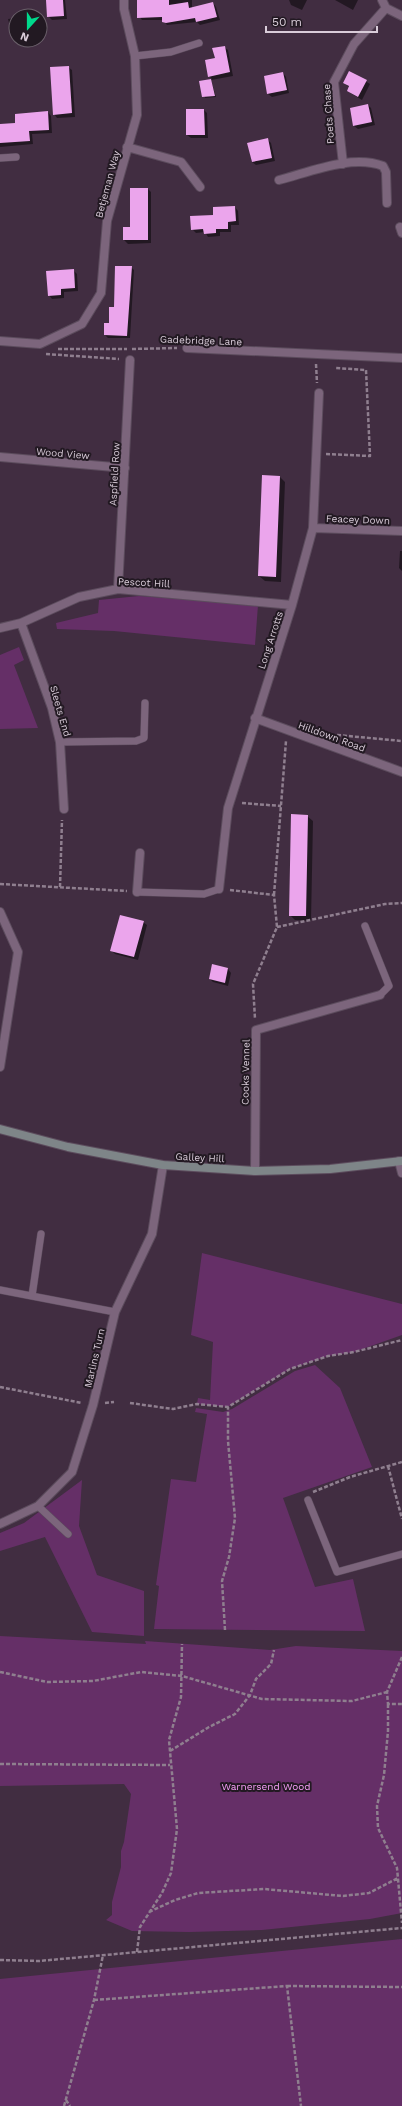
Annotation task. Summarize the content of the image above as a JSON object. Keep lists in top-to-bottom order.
{
  "streets": {
    "street": [
      "Poets Chase",
      "Betjeman Way",
      "Gadebridge Lane",
      "Wood View",
      "Aspfield Row",
      "Feacey Down",
      "Pescot Hill",
      "Long Arrotts",
      "Sleets End",
      "Hilldown Road",
      "Cooks Vennel",
      "Galley Hill",
      "Marlins Turn"
    ]
  },
  "crossings": [
    ["Betjeman Way", "Gadebridge Lane"],
    ["Wood View", "Aspfield Row"],
    ["Aspfield Row", "Pescot Hill"],
    ["Feacey Down", "Long Arrotts"],
    ["Pescot Hill", "Long Arrotts"],
    ["Pescot Hill", "Sleets End"],
    ["Long Arrotts", "Hilldown Road"],
    ["Cooks Vennel", "Galley Hill"],
    ["Galley Hill", "Marlins Turn"]
  ],
  "parks": ["Warnersend Wood"],
  "scale_bar": "50 m",
  "north": "bottom"
}
